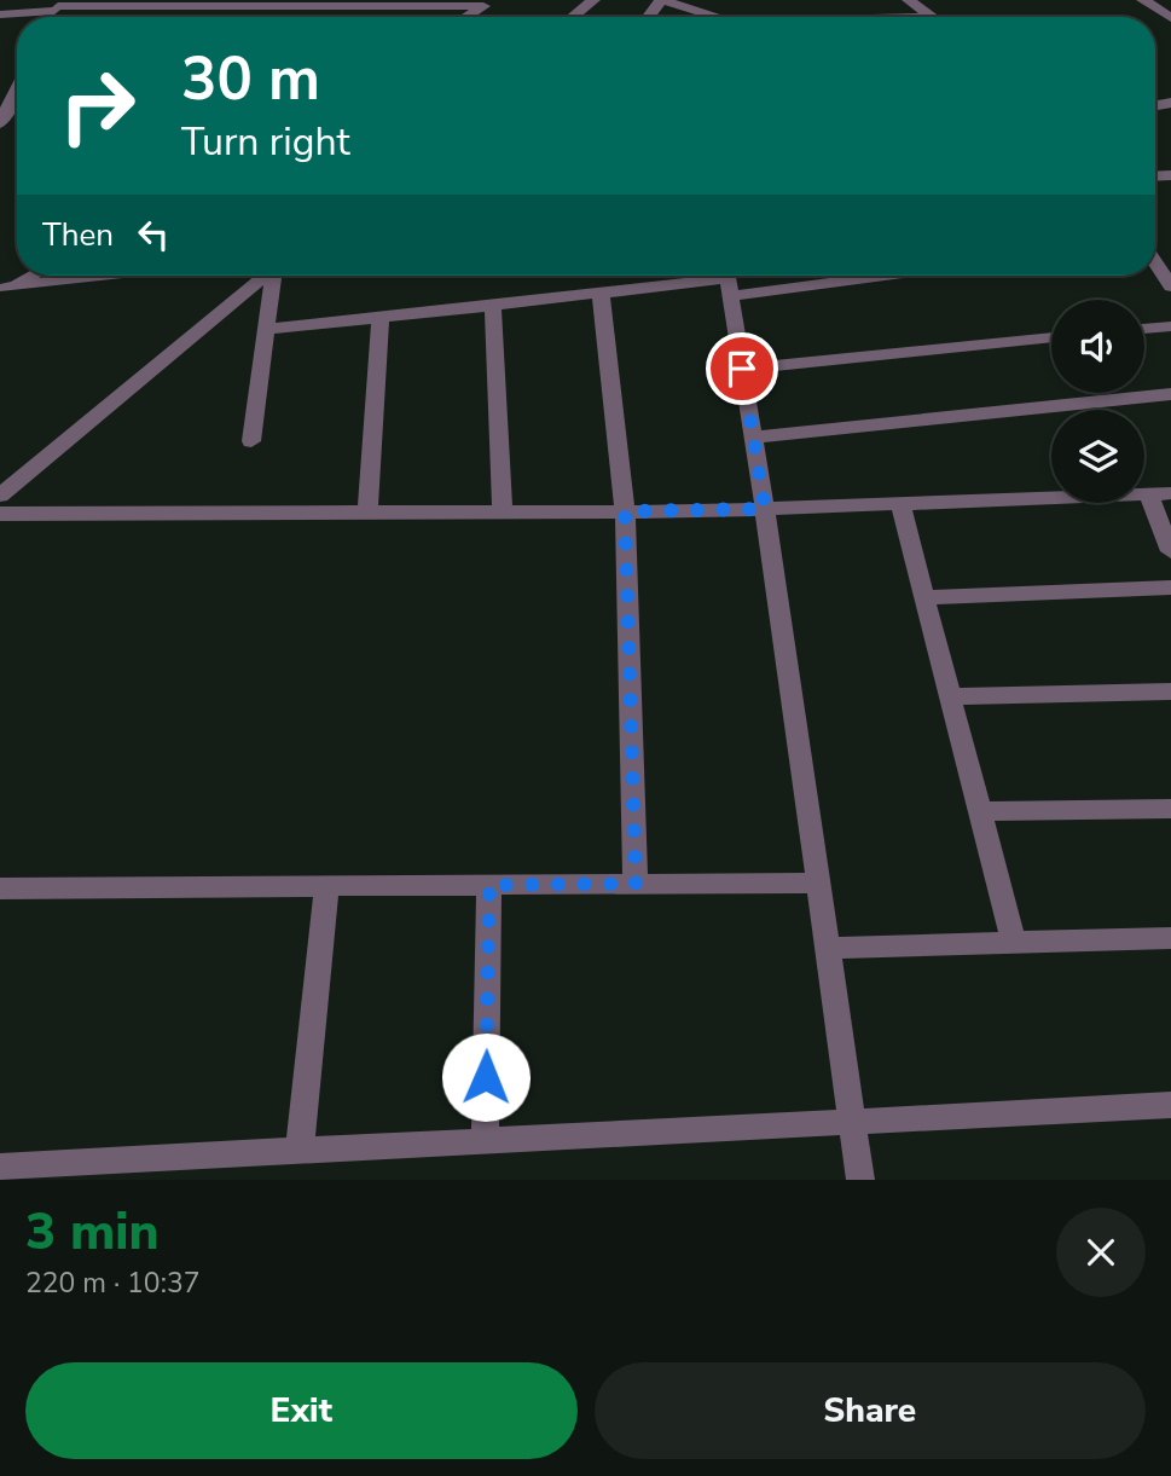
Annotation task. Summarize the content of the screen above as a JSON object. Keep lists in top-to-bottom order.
{
  "page": {
    "turn": ["30 m", "Turn right"],
    "then": "Then",
    "heading": ["3 min", "220 m · 10:37"],
    "buttons": ["Exit", "Share"]
  }
}
